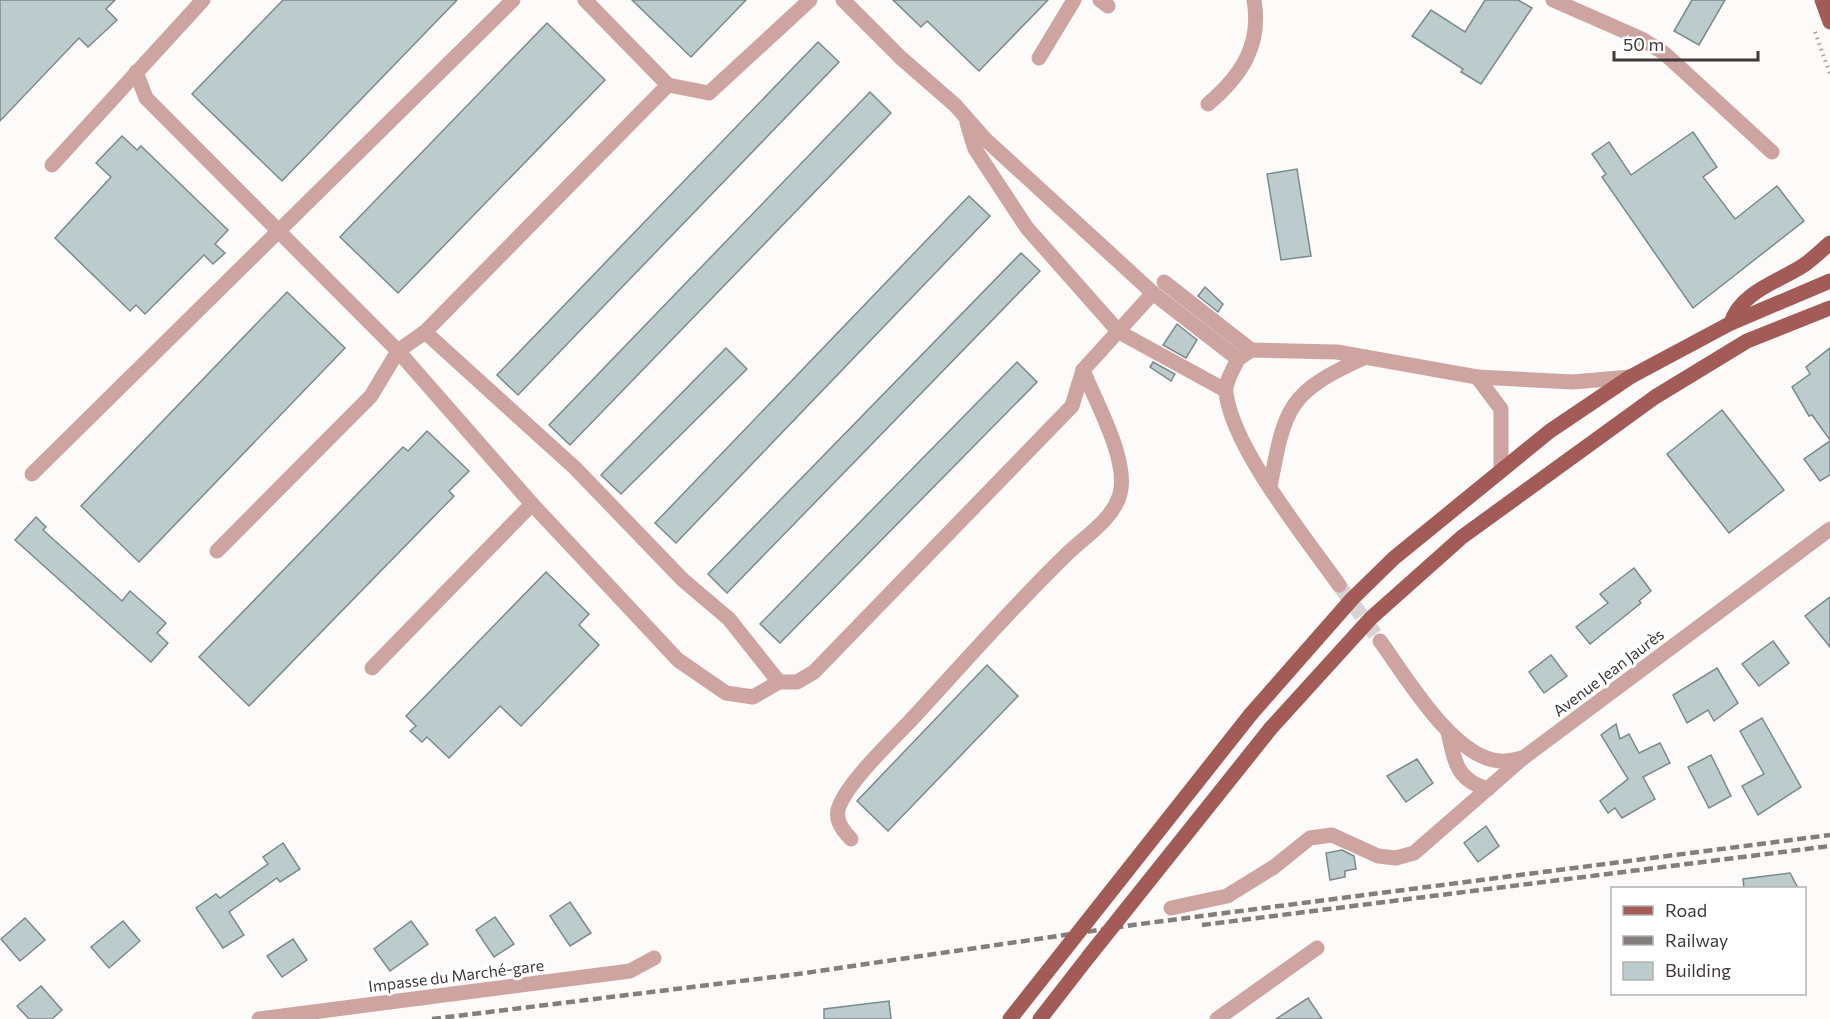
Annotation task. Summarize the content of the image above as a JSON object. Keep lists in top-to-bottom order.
{
  "streets": {
    "street": ["Avenue Jean Jaurès", "Impasse du Marché-gare"]
  },
  "legend": ["Road", "Railway", "Building"],
  "scale_bar": "50 m"
}
